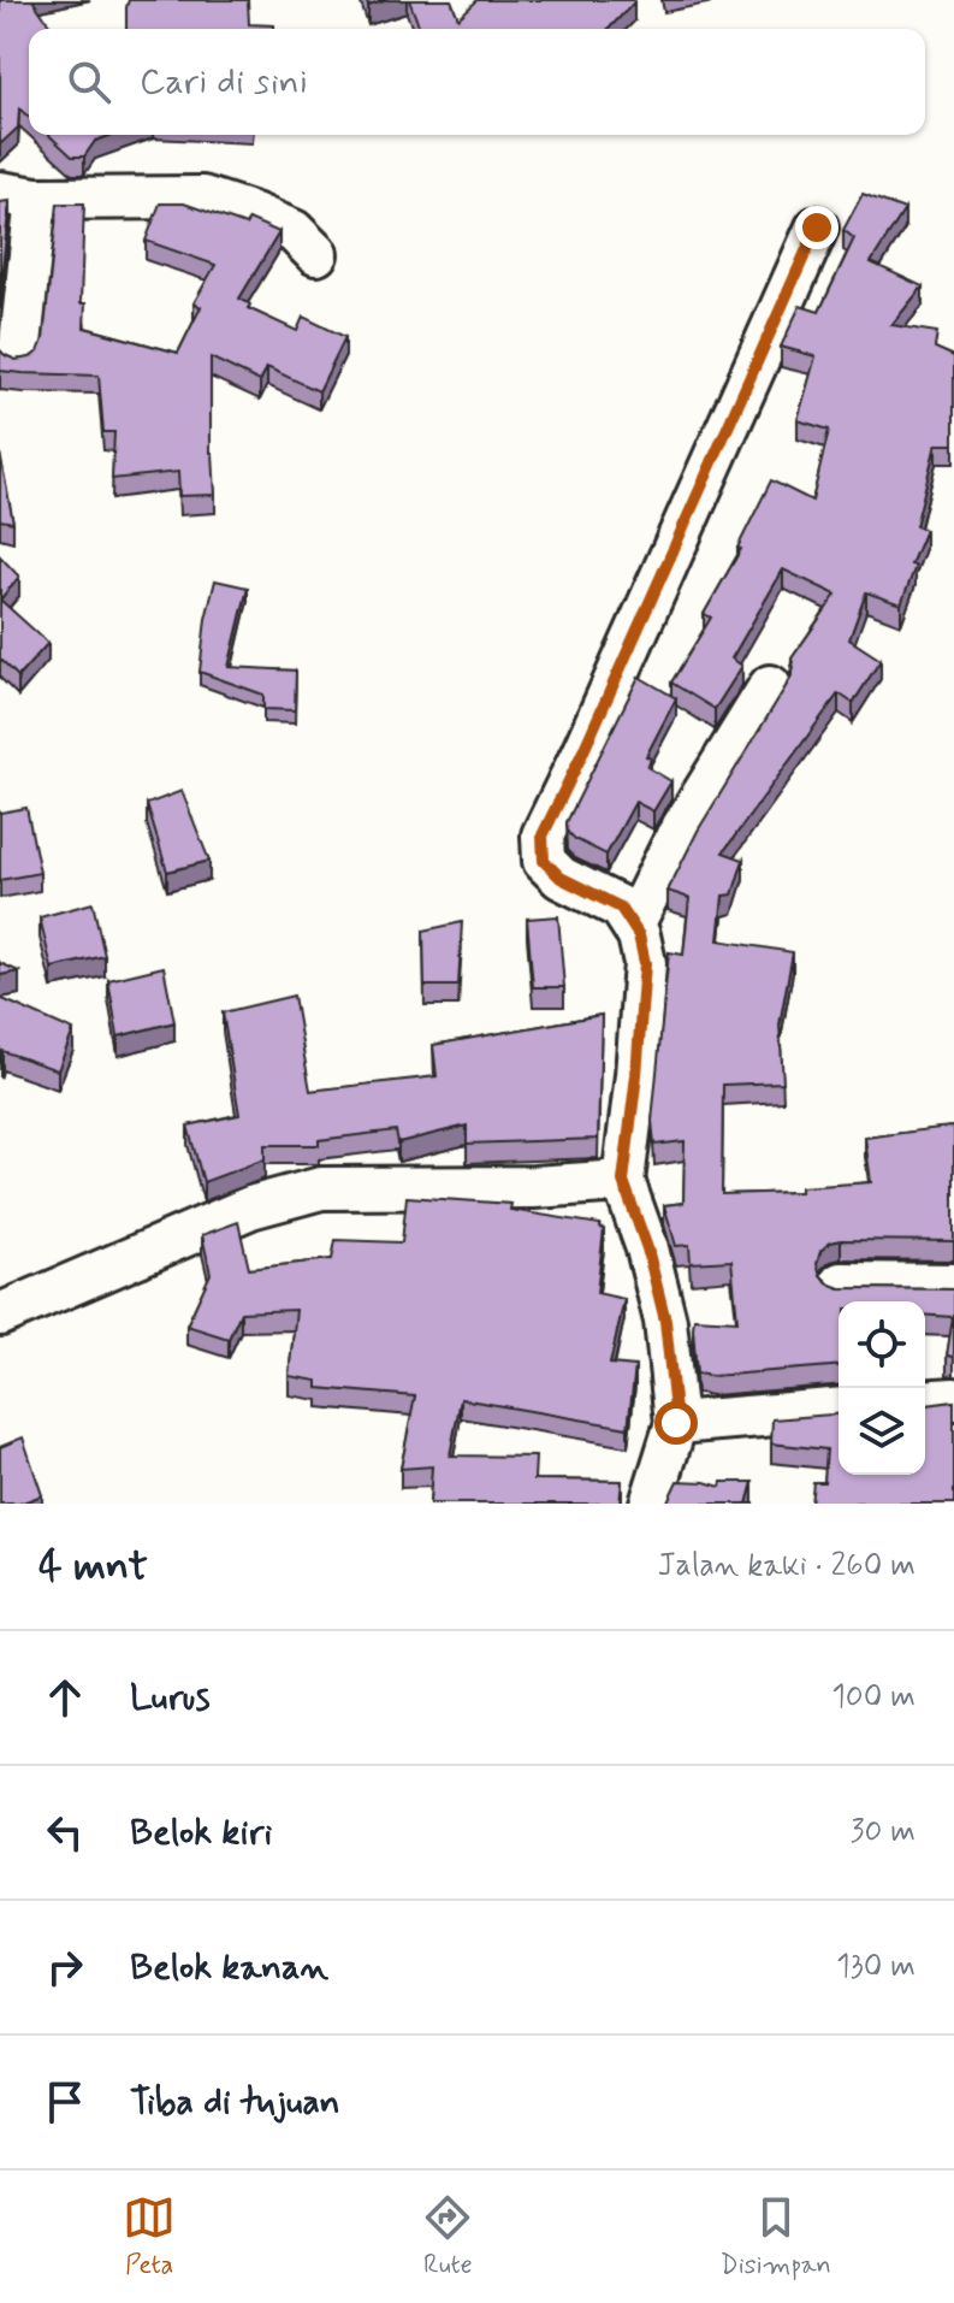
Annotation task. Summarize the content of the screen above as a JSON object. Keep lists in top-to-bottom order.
{
  "page": {
    "search": "Cari di sini",
    "heading": ["4 mnt", "Jalan kaki · 260 m"],
    "list": [
      ["Lurus", "100 m"],
      ["Belok kiri", "30 m"],
      ["Belok kanan", "130 m"],
      "Tiba di tujuan"
    ],
    "nav": ["Peta", "Rute", "Disimpan"]
  }
}
